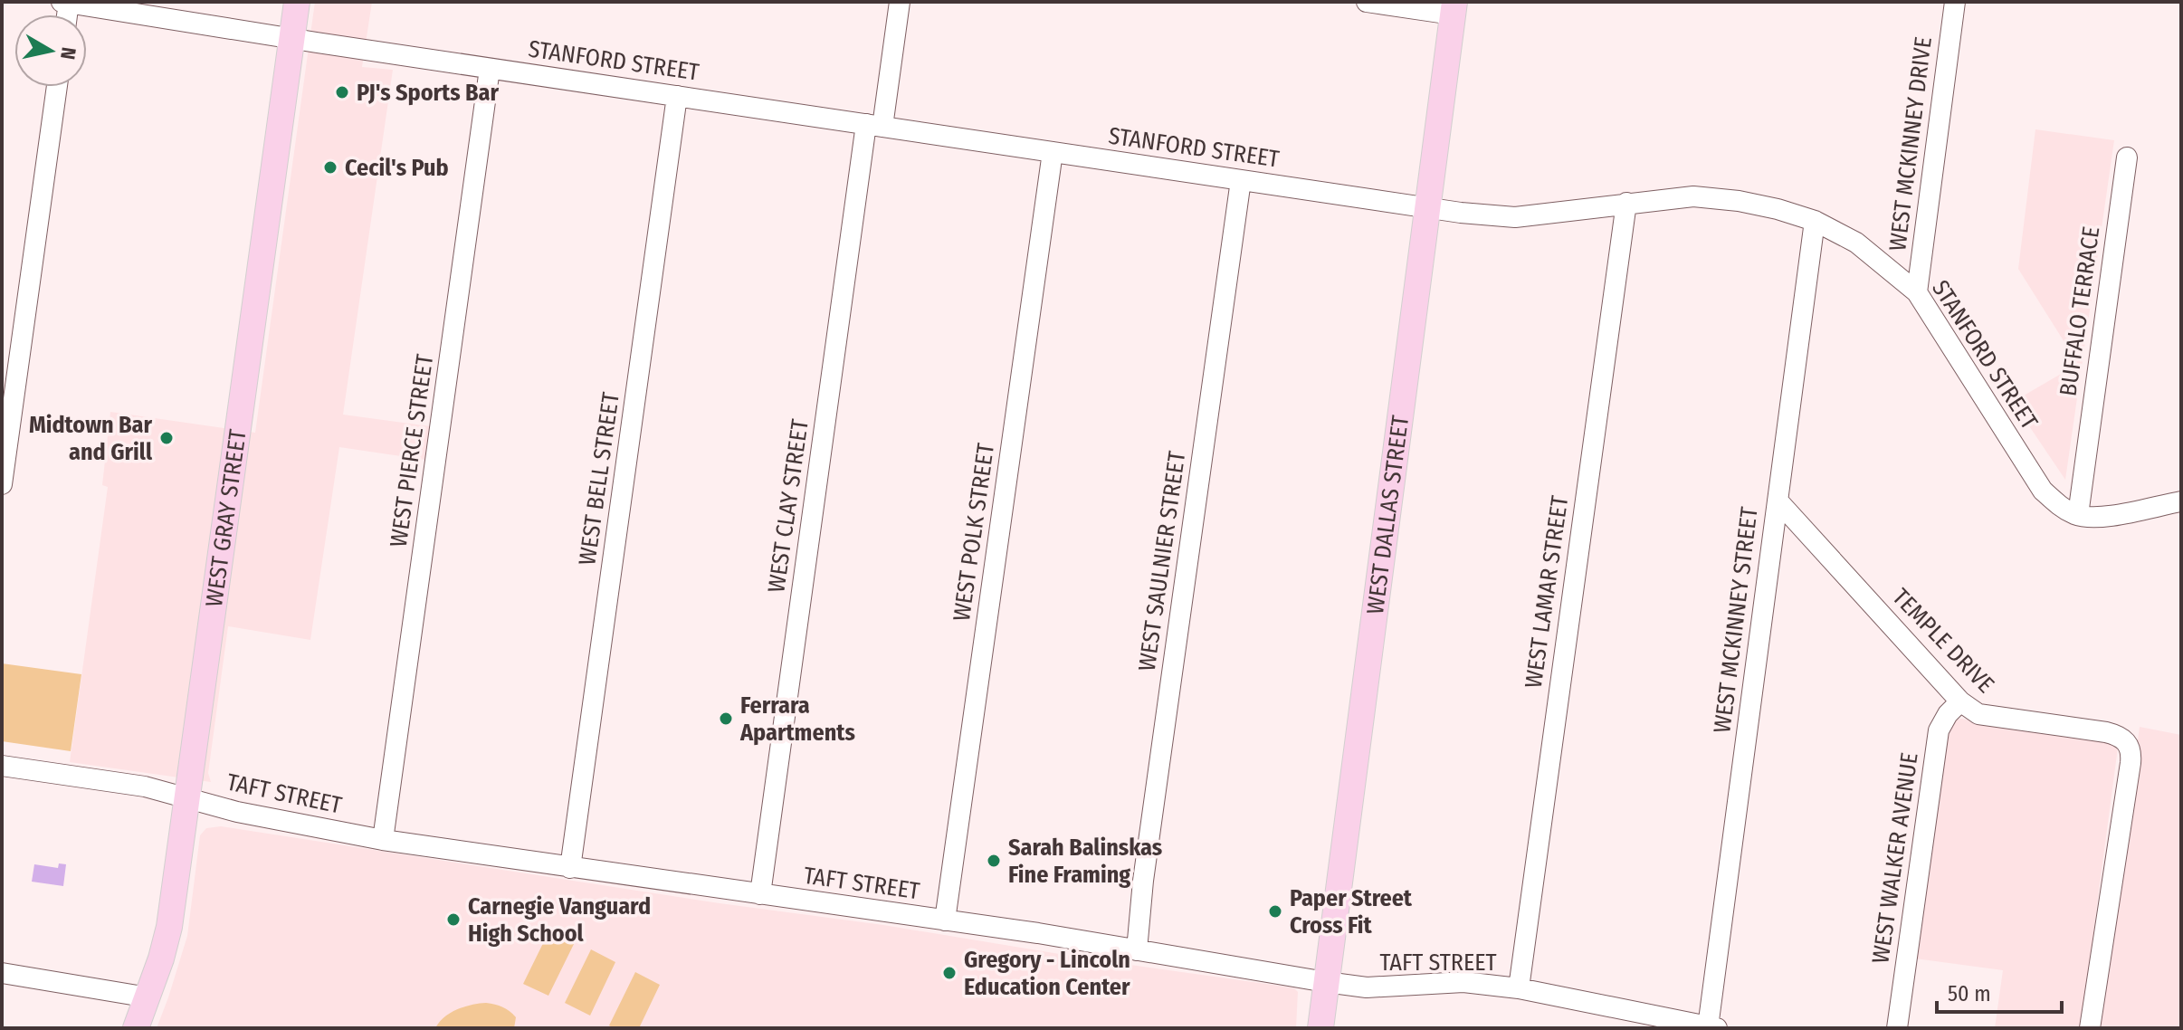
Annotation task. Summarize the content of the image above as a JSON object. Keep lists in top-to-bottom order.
{
  "streets": {
    "main road": ["WEST DALLAS STREET", "WEST GRAY STREET"],
    "street": [
      "STANFORD STREET",
      "WEST MCKINNEY DRIVE",
      "BUFFALO TERRACE",
      "WEST PIERCE STREET",
      "WEST BELL STREET",
      "WEST CLAY STREET",
      "WEST POLK STREET",
      "WEST SAULNIER STREET",
      "WEST LAMAR STREET",
      "WEST MCKINNEY STREET",
      "TEMPLE DRIVE",
      "TAFT STREET",
      "WEST WALKER AVENUE"
    ]
  },
  "crossings": [
    ["STANFORD STREET", "WEST MCKINNEY DRIVE"],
    ["STANFORD STREET", "BUFFALO TERRACE"],
    ["STANFORD STREET", "WEST PIERCE STREET"],
    ["STANFORD STREET", "WEST BELL STREET"],
    ["STANFORD STREET", "WEST CLAY STREET"],
    ["STANFORD STREET", "WEST DALLAS STREET"],
    ["STANFORD STREET", "WEST GRAY STREET"],
    ["STANFORD STREET", "WEST POLK STREET"],
    ["STANFORD STREET", "WEST SAULNIER STREET"],
    ["STANFORD STREET", "WEST LAMAR STREET"],
    ["STANFORD STREET", "WEST MCKINNEY STREET"],
    ["WEST PIERCE STREET", "TAFT STREET"],
    ["WEST BELL STREET", "TAFT STREET"],
    ["WEST CLAY STREET", "TAFT STREET"],
    ["WEST DALLAS STREET", "TAFT STREET"],
    ["WEST GRAY STREET", "TAFT STREET"],
    ["WEST POLK STREET", "TAFT STREET"],
    ["WEST SAULNIER STREET", "TAFT STREET"],
    ["WEST LAMAR STREET", "TAFT STREET"],
    ["WEST MCKINNEY STREET", "TEMPLE DRIVE"],
    ["WEST MCKINNEY STREET", "TAFT STREET"],
    ["TEMPLE DRIVE", "WEST WALKER AVENUE"]
  ],
  "places": [
    "PJ's Sports Bar",
    "Cecil's Pub",
    "Midtown Bar and Grill",
    "Ferrara Apartments",
    "Sarah Balinskas Fine Framing",
    "Paper Street Cross Fit",
    "Carnegie Vanguard High School",
    "Gregory - Lincoln Education Center"
  ],
  "scale_bar": "50 m",
  "north": "right"
}
